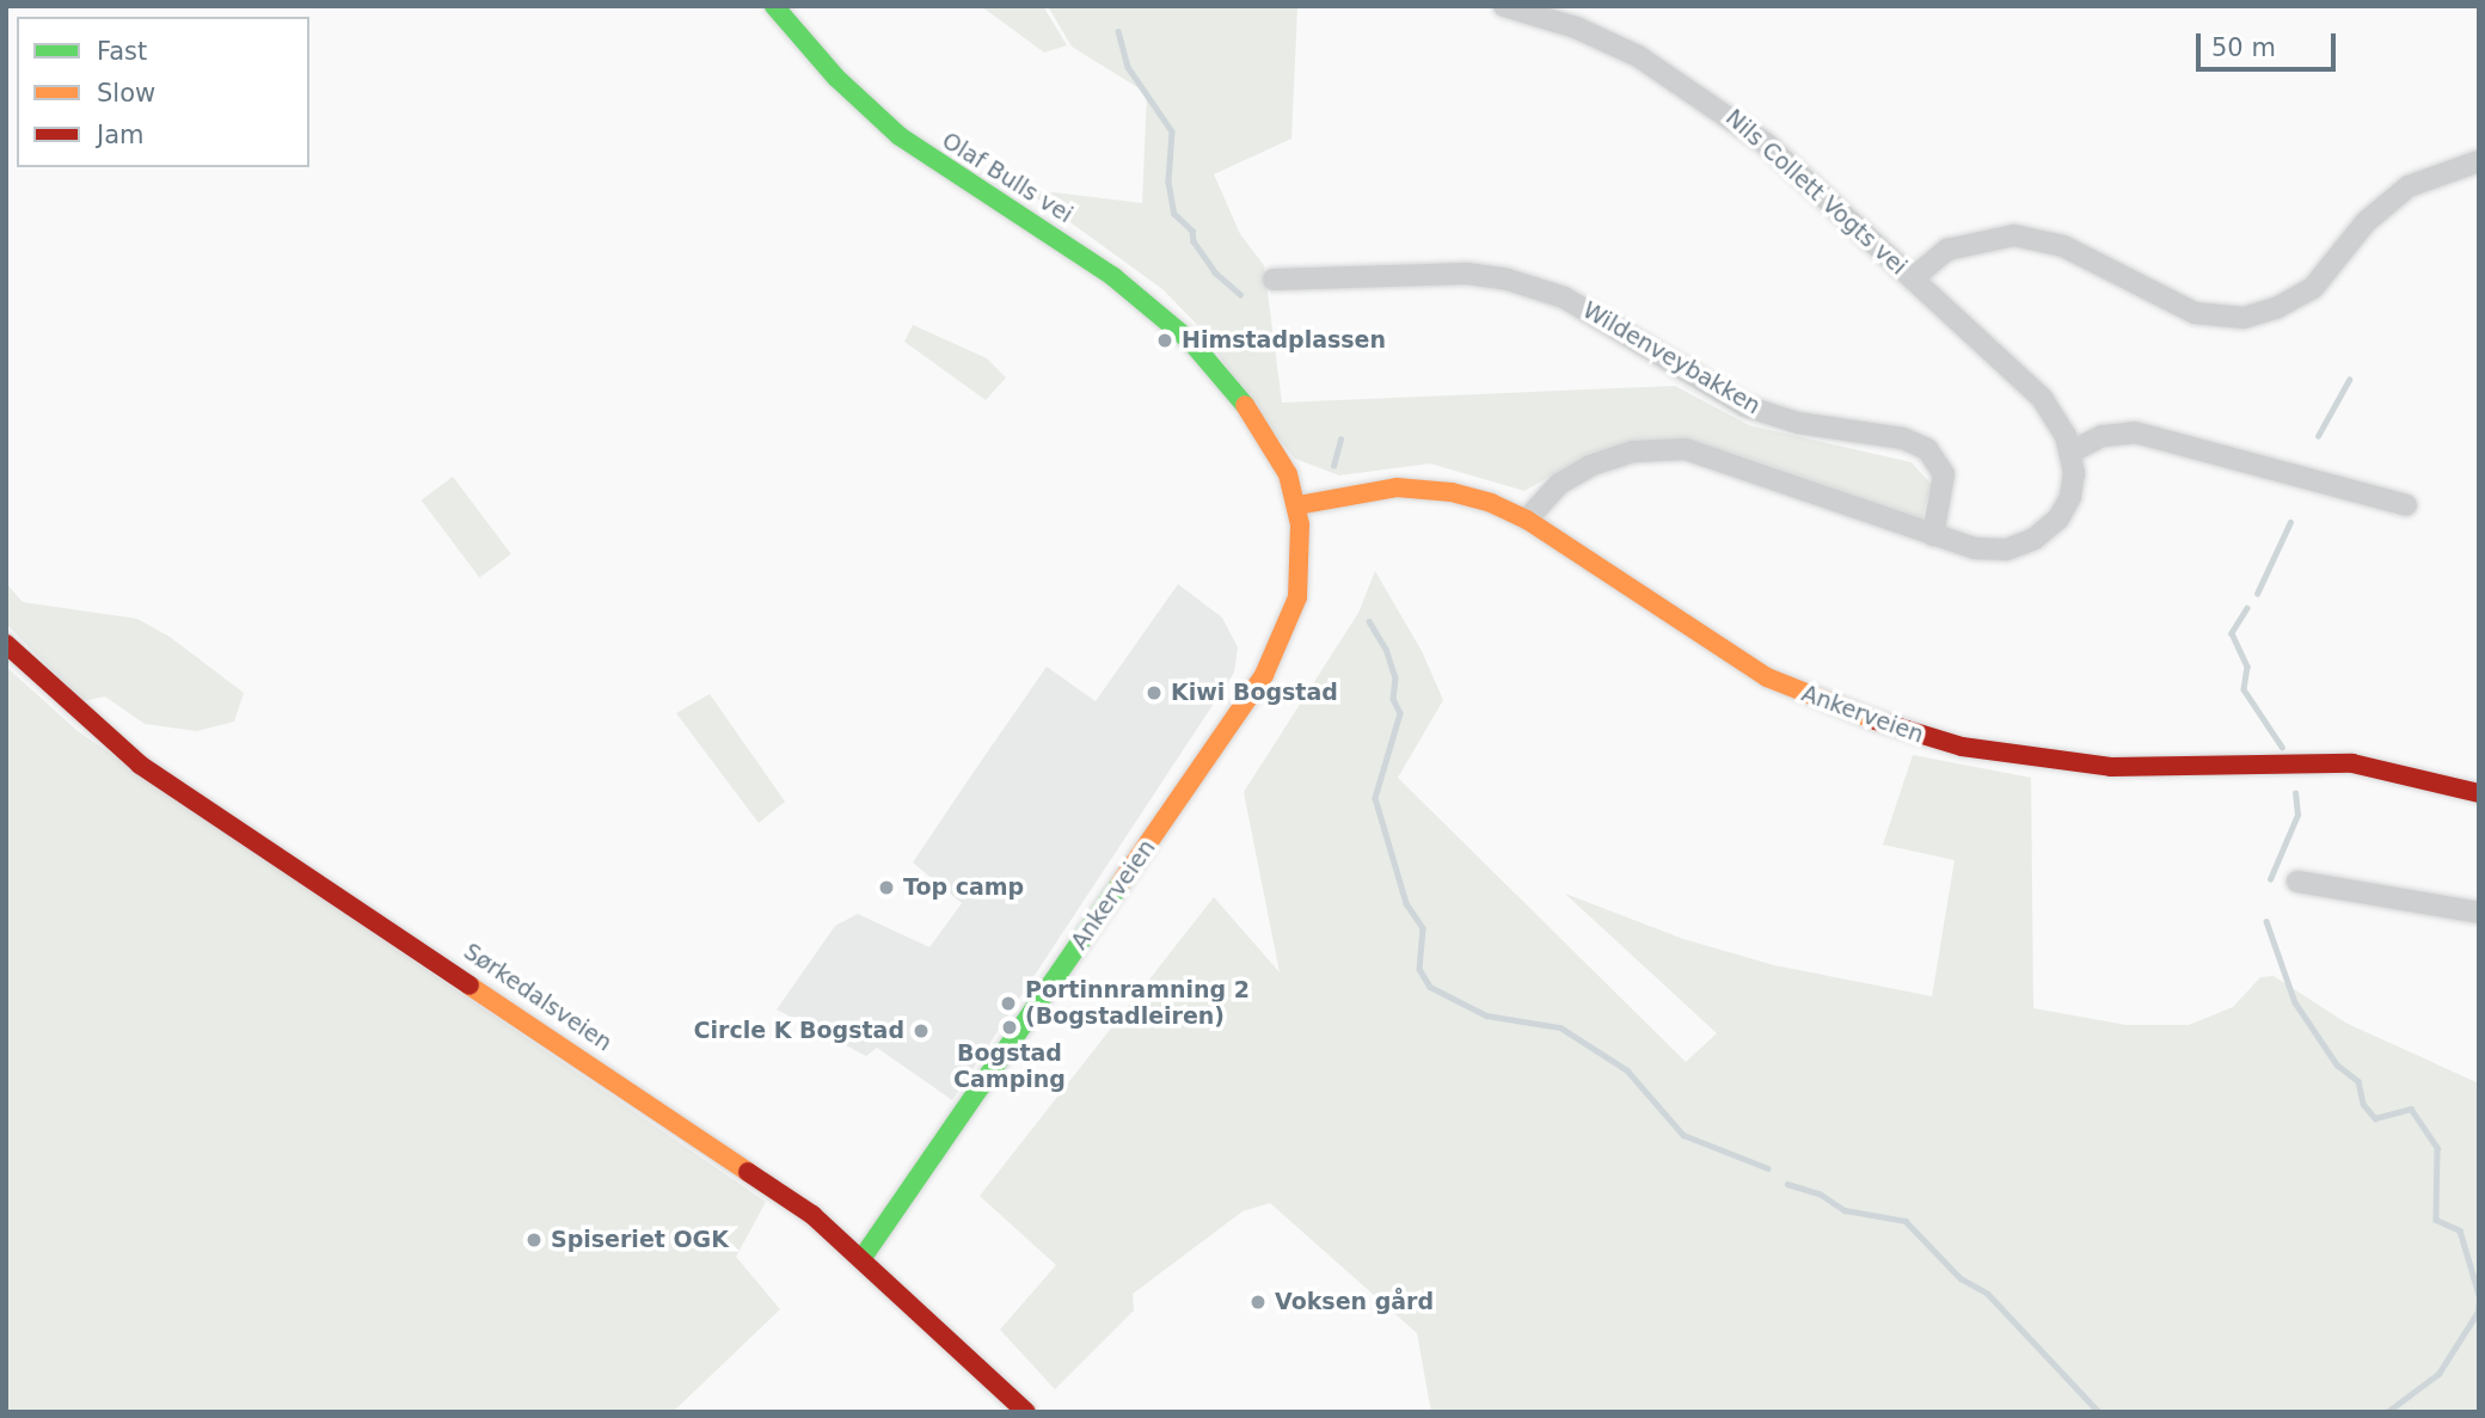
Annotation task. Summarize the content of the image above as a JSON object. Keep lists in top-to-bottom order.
{
  "streets": {
    "main road": ["Olaf Bulls vei", "Ankerveien", "Sørkedalsveien"],
    "street": ["Nils Collett Vogts vei", "Wildenveybakken"]
  },
  "crossings": [
    ["Olaf Bulls vei", "Ankerveien"],
    ["Nils Collett Vogts vei", "Wildenveybakken"],
    ["Nils Collett Vogts vei", "Ankerveien"],
    ["Ankerveien", "Sørkedalsveien"]
  ],
  "places": [
    "Himstadplassen",
    "Kiwi Bogstad",
    "Top camp",
    "Portinnramning 2 (Bogstadleiren)",
    "Bogstad Camping",
    "Circle K Bogstad",
    "Spiseriet OGK",
    "Voksen gård"
  ],
  "legend": ["Fast", "Slow", "Jam"],
  "scale_bar": "50 m"
}
